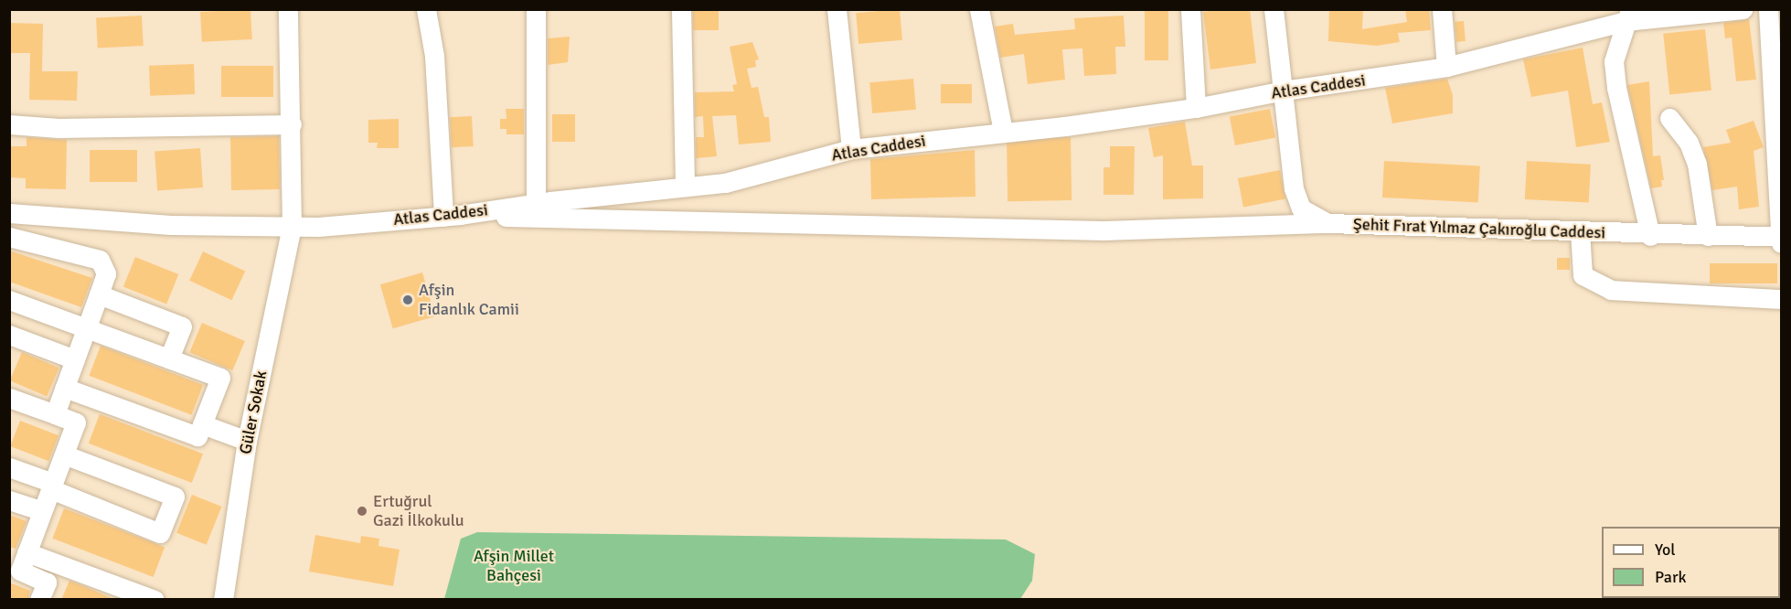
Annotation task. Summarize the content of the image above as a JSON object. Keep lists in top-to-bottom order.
{
  "streets": {
    "street": ["Atlas Caddesi", "Şehit Fırat Yılmaz Çakıroğlu Caddesi", "Güler Sokak"]
  },
  "crossings": [
    ["Atlas Caddesi", "Şehit Fırat Yılmaz Çakıroğlu Caddesi"],
    ["Atlas Caddesi", "Güler Sokak"]
  ],
  "parks": ["Afşin Millet Bahçesi"],
  "places": ["Afşin Fidanlık Camii", "Ertuğrul Gazi İlkokulu"],
  "legend": ["Yol", "Park"]
}
